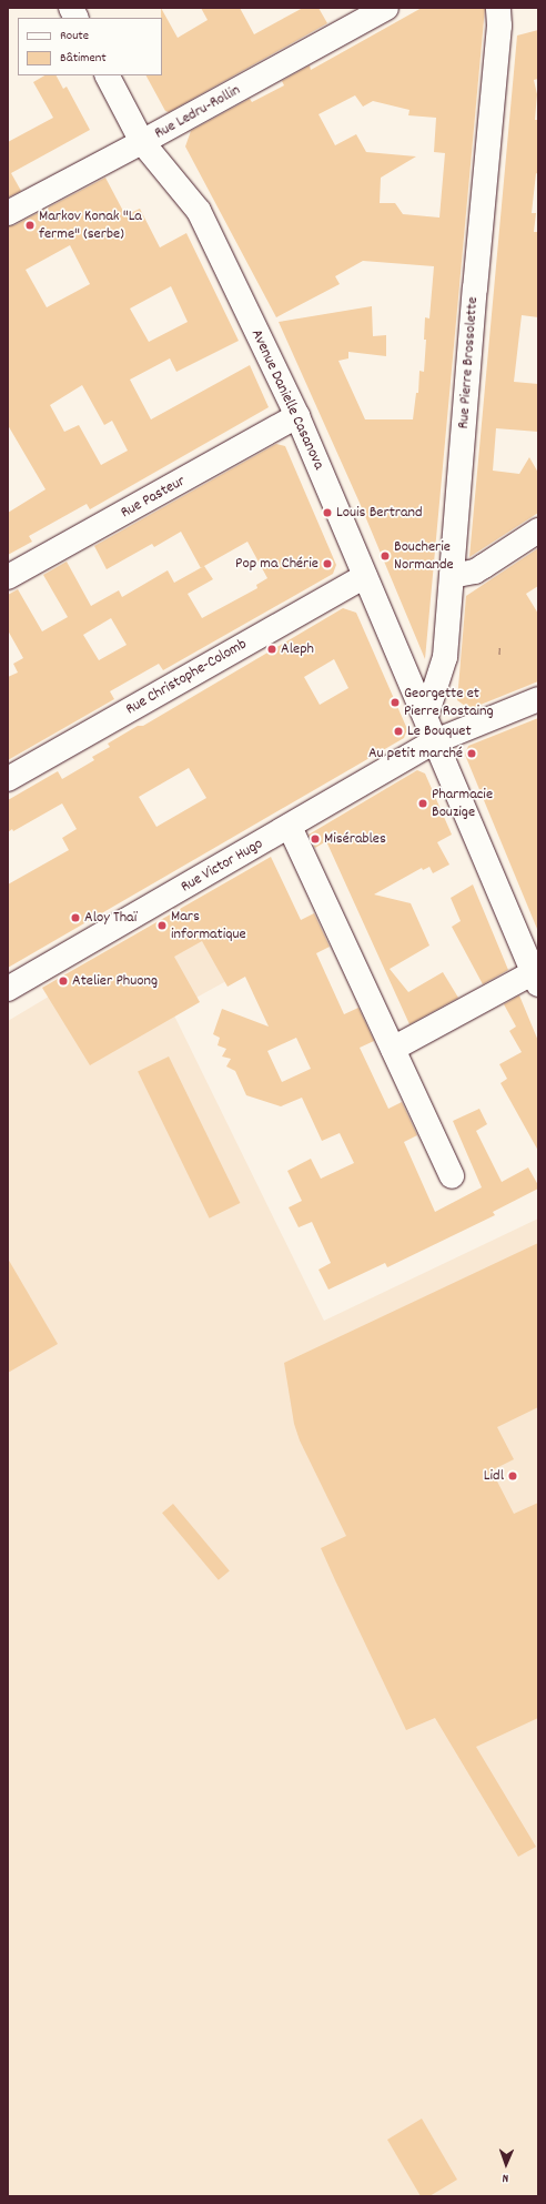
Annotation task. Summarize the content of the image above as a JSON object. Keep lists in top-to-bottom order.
{
  "streets": {
    "street": [
      "Rue Ledru-Rollin",
      "Rue Pierre Brossolette",
      "Avenue Danielle Casanova",
      "Rue Pasteur",
      "Rue Christophe-Colomb",
      "Rue Victor Hugo"
    ]
  },
  "crossings": [
    ["Rue Ledru-Rollin", "Avenue Danielle Casanova"],
    ["Rue Pierre Brossolette", "Avenue Danielle Casanova"],
    ["Avenue Danielle Casanova", "Rue Pasteur"],
    ["Avenue Danielle Casanova", "Rue Christophe-Colomb"],
    ["Avenue Danielle Casanova", "Rue Victor Hugo"]
  ],
  "places": [
    "Markov Konak \"La ferme\" (serbe)",
    "Louis Bertrand",
    "Boucherie Normande",
    "Pop ma Chérie",
    "Aleph",
    "Georgette et Pierre Rostaing",
    "Le Bouquet",
    "Au petit marché",
    "Pharmacie Bouzige",
    "Misérables",
    "Aloy Thaï",
    "Mars informatique",
    "Atelier Phuong",
    "Lidl"
  ],
  "house_numbers": ["1"],
  "legend": ["Route", "Bâtiment"],
  "north": "bottom"
}
